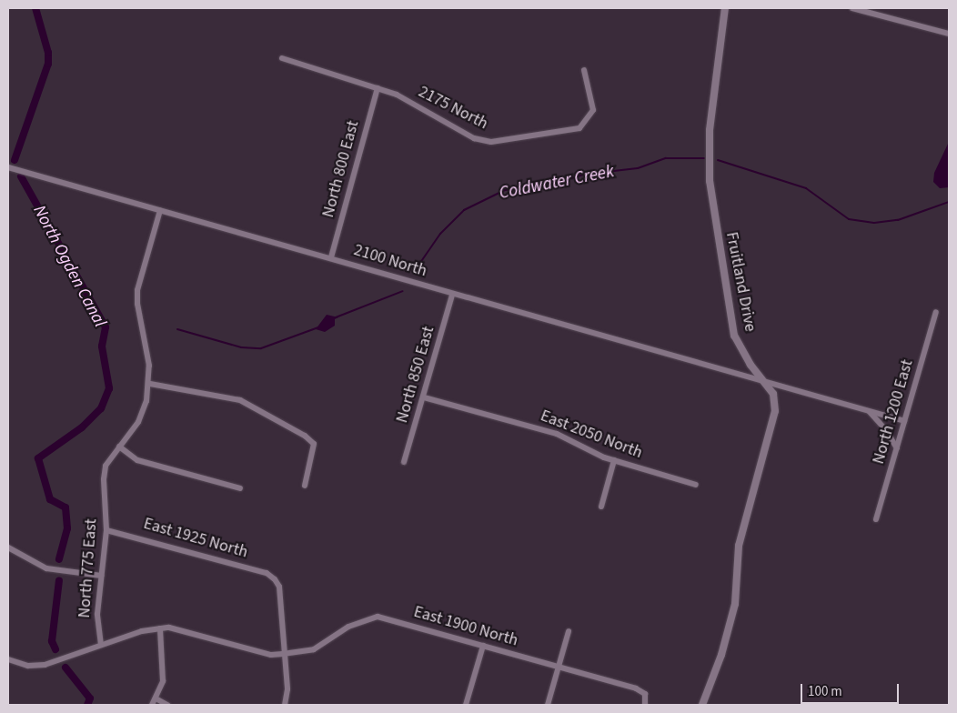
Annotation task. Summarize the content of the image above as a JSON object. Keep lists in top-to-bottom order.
{
  "streets": {
    "street": [
      "2175 North",
      "North 800 East",
      "2100 North",
      "Fruitland Drive",
      "North 850 East",
      "North 1200 East",
      "East 2050 North",
      "East 1925 North",
      "North 775 East",
      "East 1900 North"
    ]
  },
  "crossings": [
    ["2175 North", "North 800 East"],
    ["North 800 East", "2100 North"],
    ["2100 North", "Fruitland Drive"],
    ["2100 North", "North 850 East"],
    ["2100 North", "North 1200 East"],
    ["2100 North", "North 775 East"],
    ["North 850 East", "East 2050 North"],
    ["East 1925 North", "North 775 East"],
    ["East 1925 North", "East 1900 North"],
    ["North 775 East", "East 1900 North"]
  ],
  "water": ["Coldwater Creek", "North Ogden Canal"],
  "scale_bar": "100 m"
}
